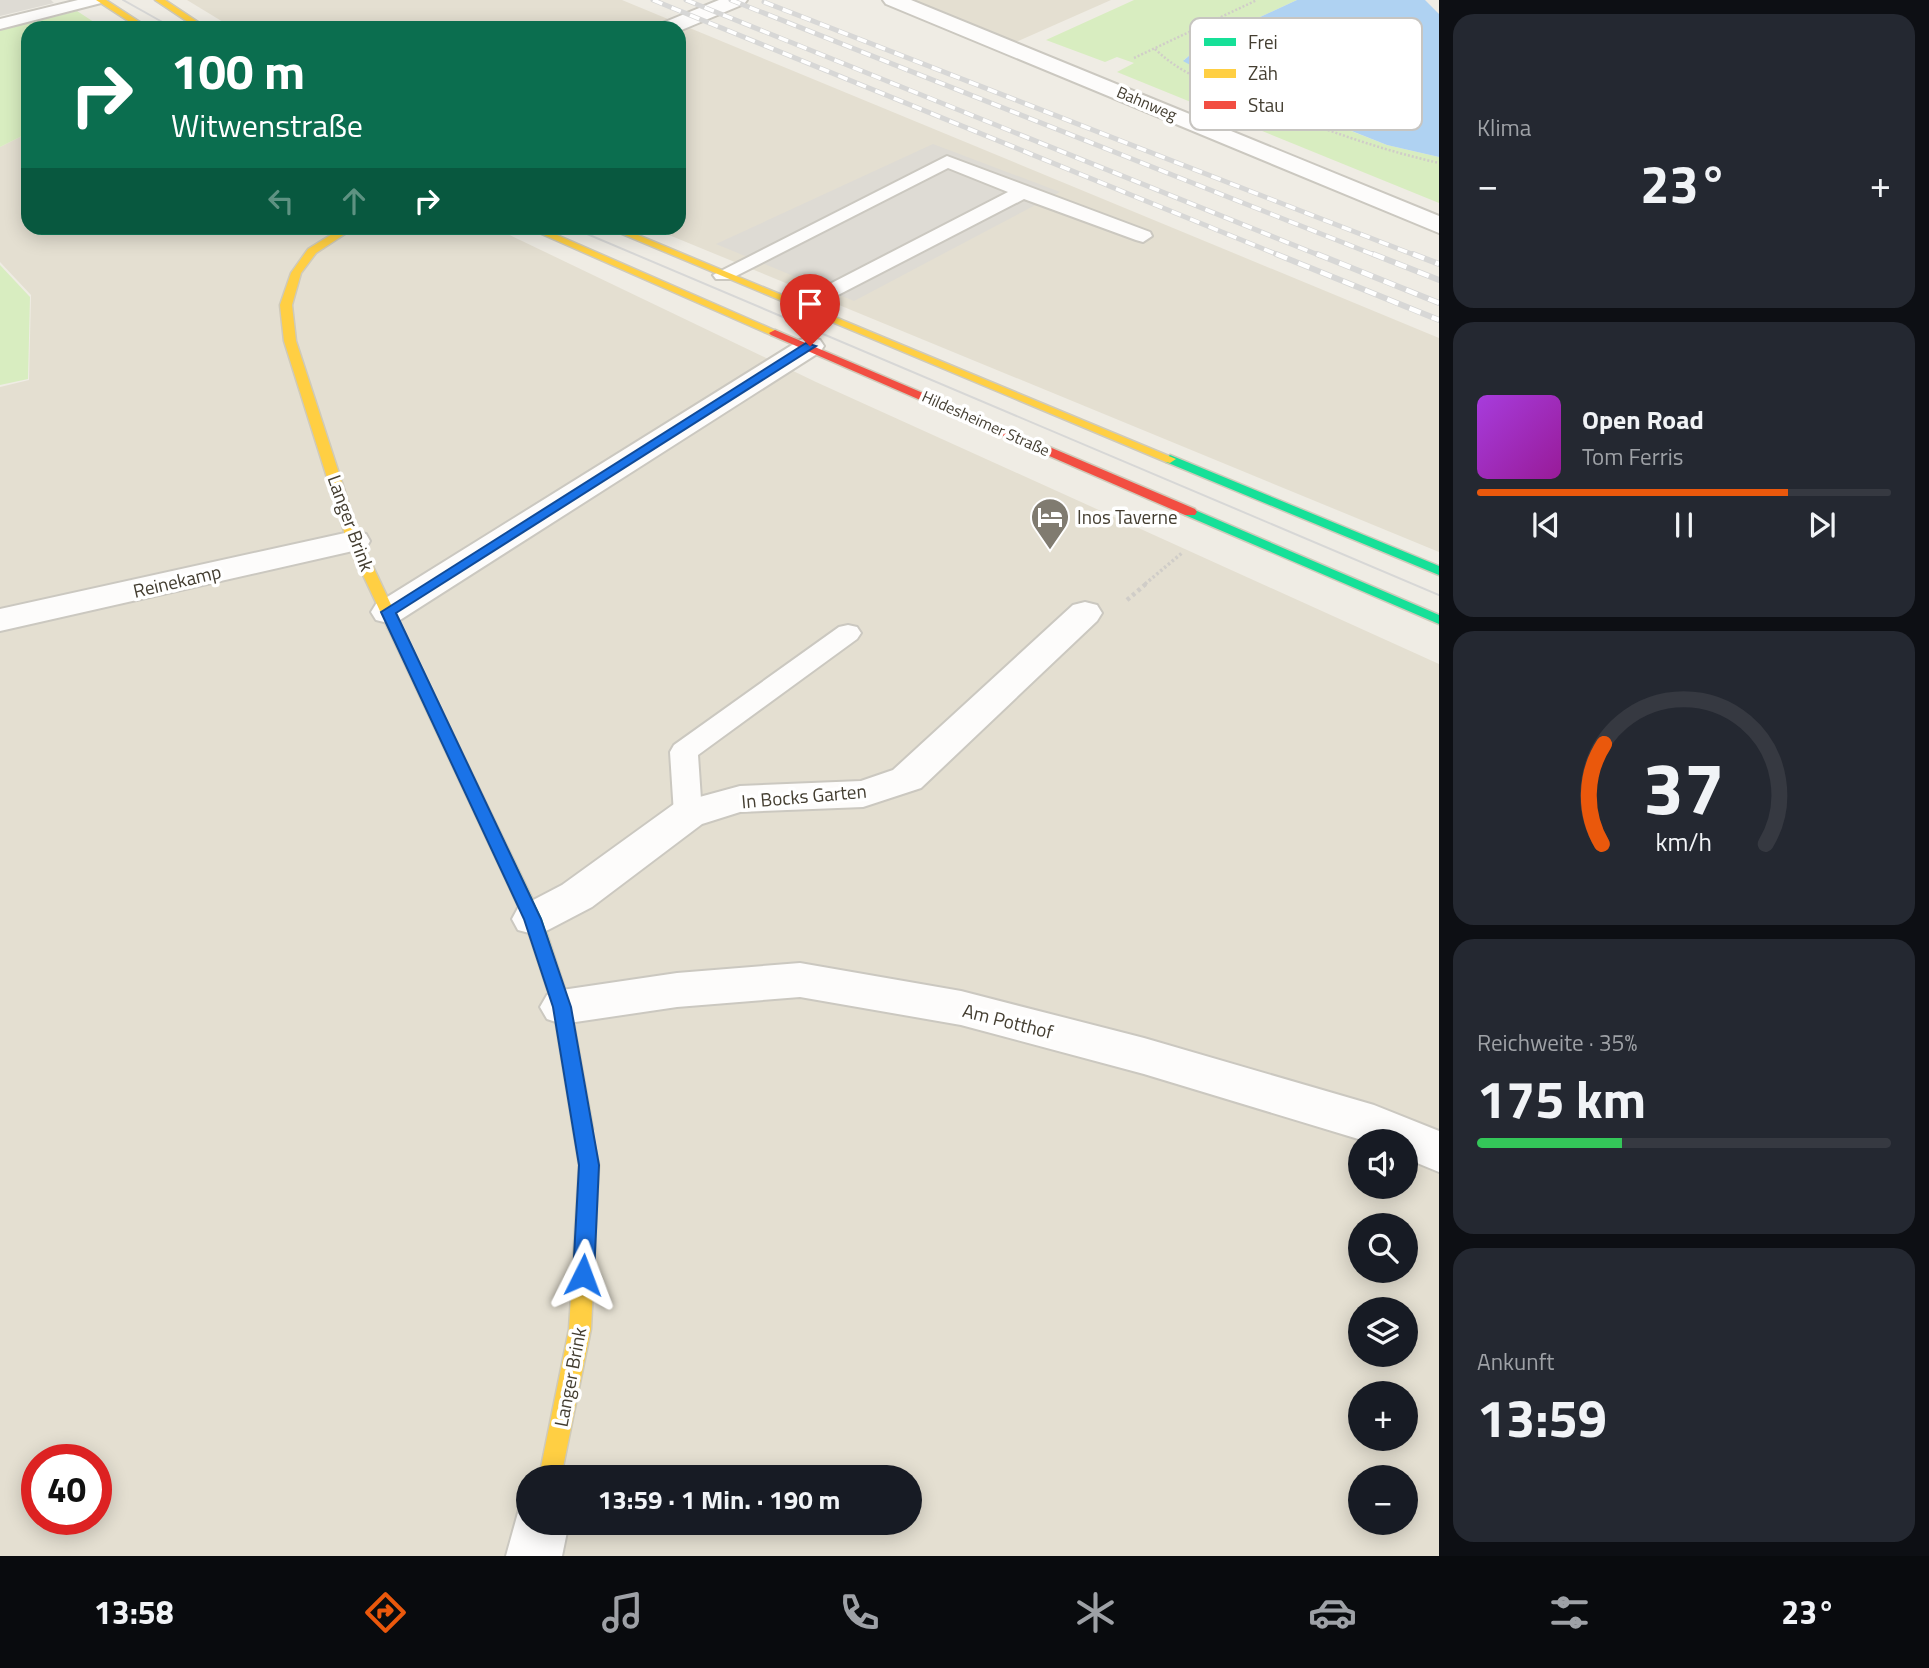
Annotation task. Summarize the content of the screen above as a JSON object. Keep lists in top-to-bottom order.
{
  "streets": {
    "street": [
      "Bahnweg",
      "Hildesheimer Straße",
      "Langer Brink",
      "Reinekamp",
      "In Bocks Garten",
      "Am Potthof"
    ]
  },
  "crossings": [
    ["Langer Brink", "Reinekamp"],
    ["Langer Brink", "In Bocks Garten"],
    ["Langer Brink", "Am Potthof"]
  ],
  "places": {
    "hotel": ["Inos Taverne"]
  },
  "legend": ["Frei", "Zäh", "Stau"],
  "page": {
    "tile": [
      "Klima",
      ["Reichweite · 35%", "175 km"],
      ["Ankunft", "13:59"]
    ],
    "turn": ["100 m", "Witwenstraße"],
    "heat": ["−", "23°", "+"],
    "song": ["Open Road", "Tom Ferris"],
    "map_buttons": ["+", "−"],
    "limit": "40",
    "trip": "13:59 · 1 Min. · 190 m",
    "tabs": ["13:58", "23°"],
    "gauge": ["37", "km/h"]
  }
}
